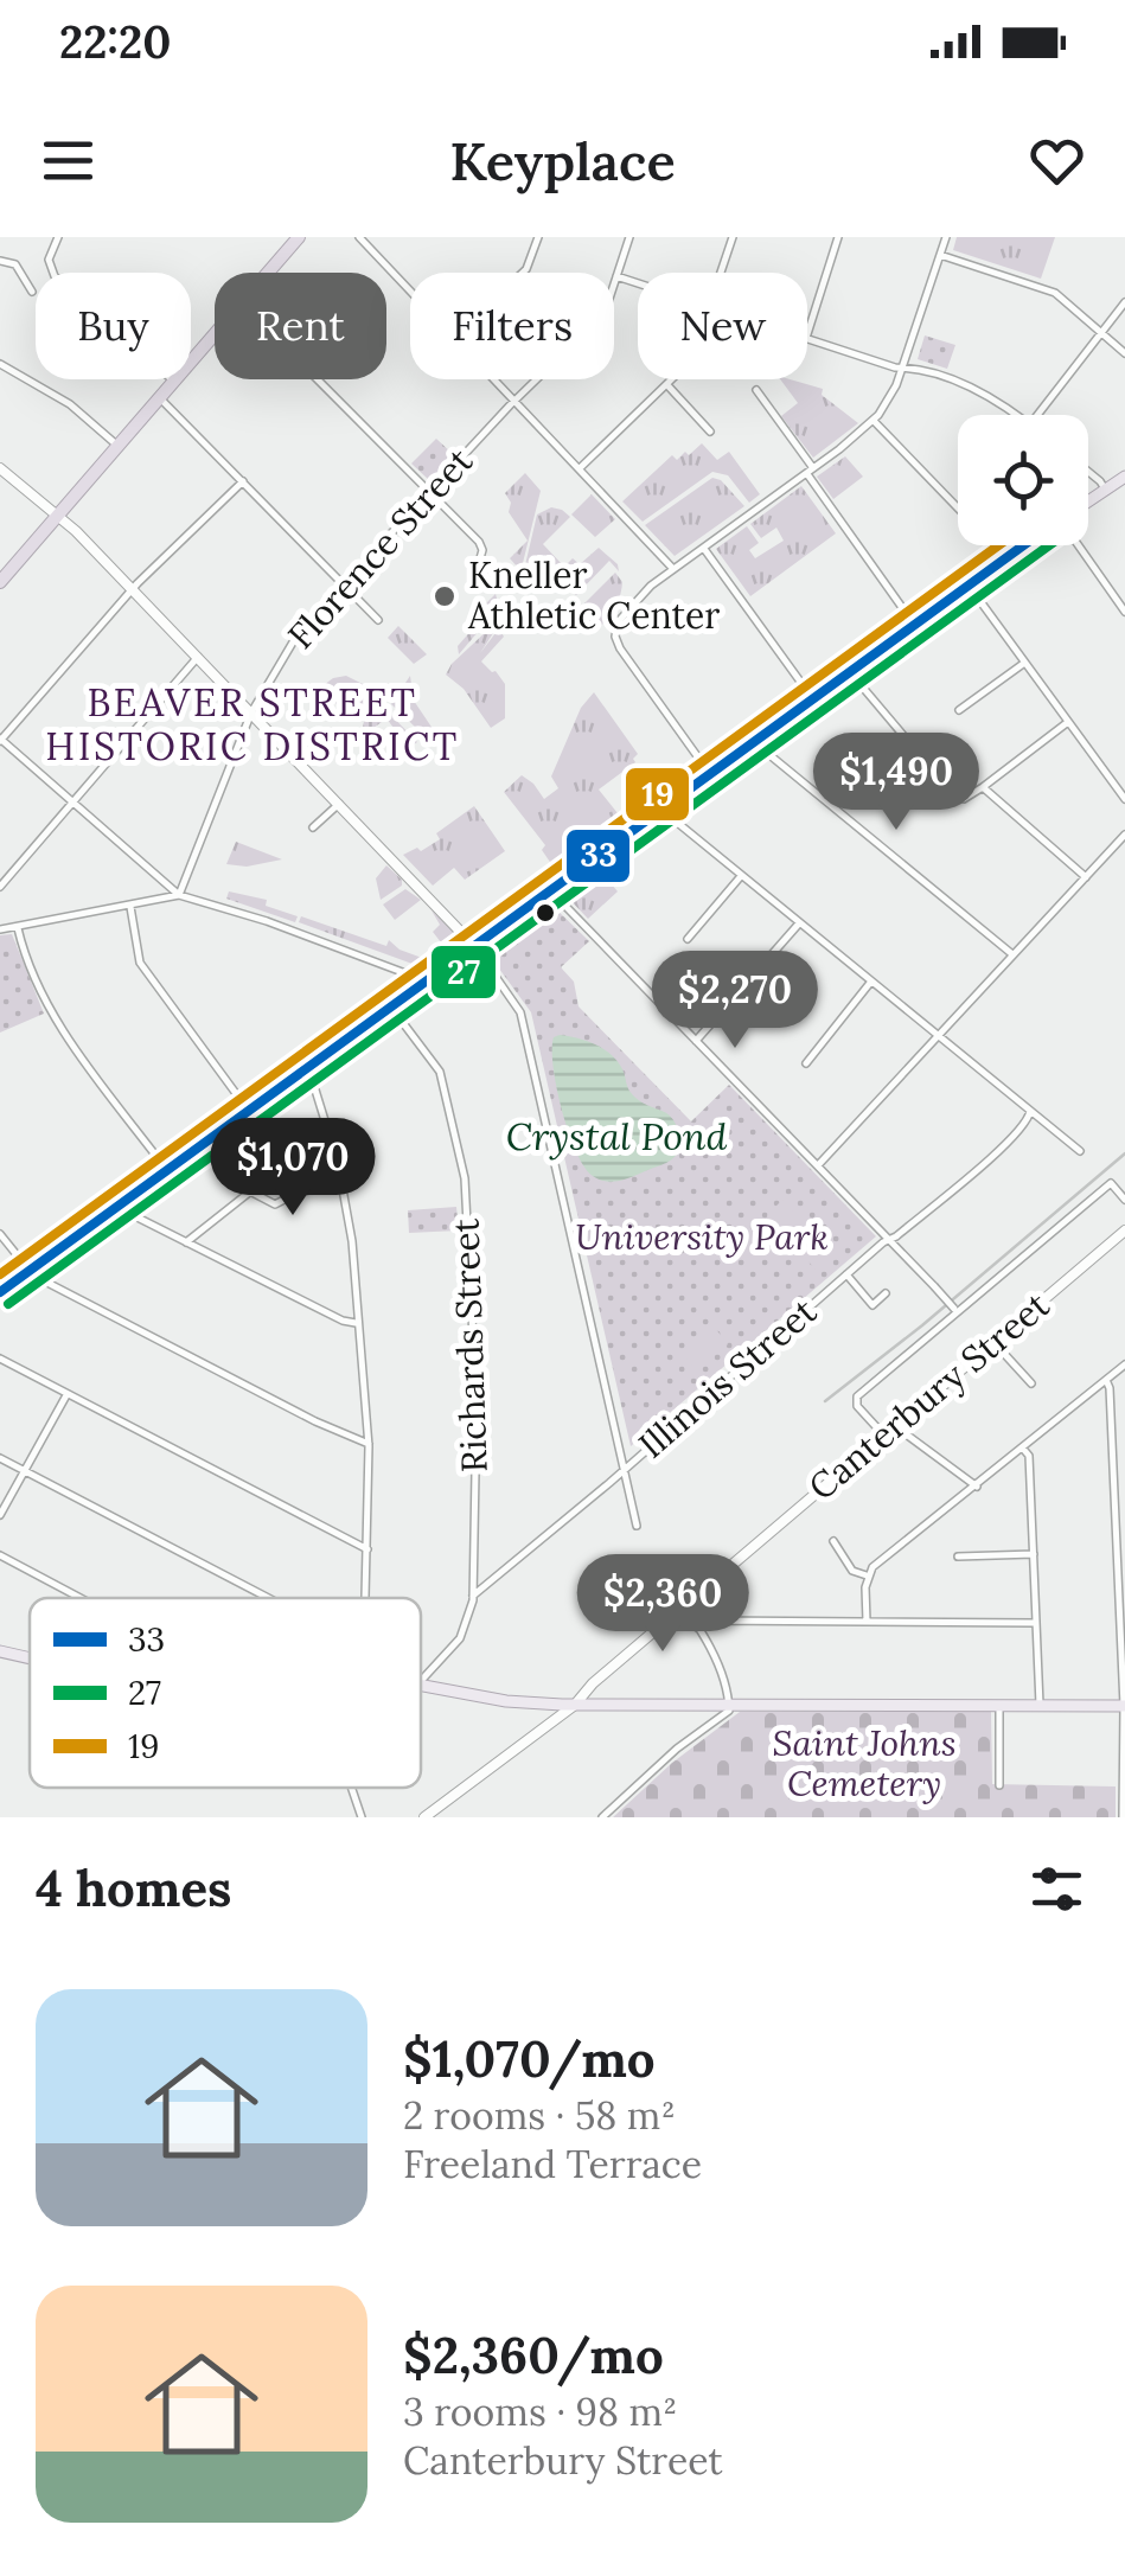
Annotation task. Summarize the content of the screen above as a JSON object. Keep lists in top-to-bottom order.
{
  "streets": {
    "street": [
      "Florence Street",
      "Richards Street",
      "Illinois Street",
      "Canterbury Street"
    ]
  },
  "crossings": [
    ["Richards Street", "Illinois Street"]
  ],
  "districts": ["BEAVER STREET HISTORIC DISTRICT"],
  "water": ["Crystal Pond"],
  "parks": ["University Park", "Saint Johns Cemetery"],
  "places": ["Kneller Athletic Center"],
  "lines": ["transit line 33", "transit line 27", "transit line 19"],
  "legend": ["33", "27", "19"],
  "page": {
    "status": "22:20",
    "header": "Keyplace",
    "chip": [
      "Buy",
      "Rent",
      "Filters",
      "New"
    ],
    "price": [
      "$1,490",
      "$2,270",
      "$1,070",
      "$2,360"
    ],
    "heading": "4 homes",
    "list": [
      {
        "name": "$1,070/mo",
        "note": "2 rooms · 58 m² · Freeland Terrace"
      },
      {
        "name": "$2,360/mo",
        "note": "3 rooms · 98 m² · Canterbury Street"
      }
    ]
  }
}
